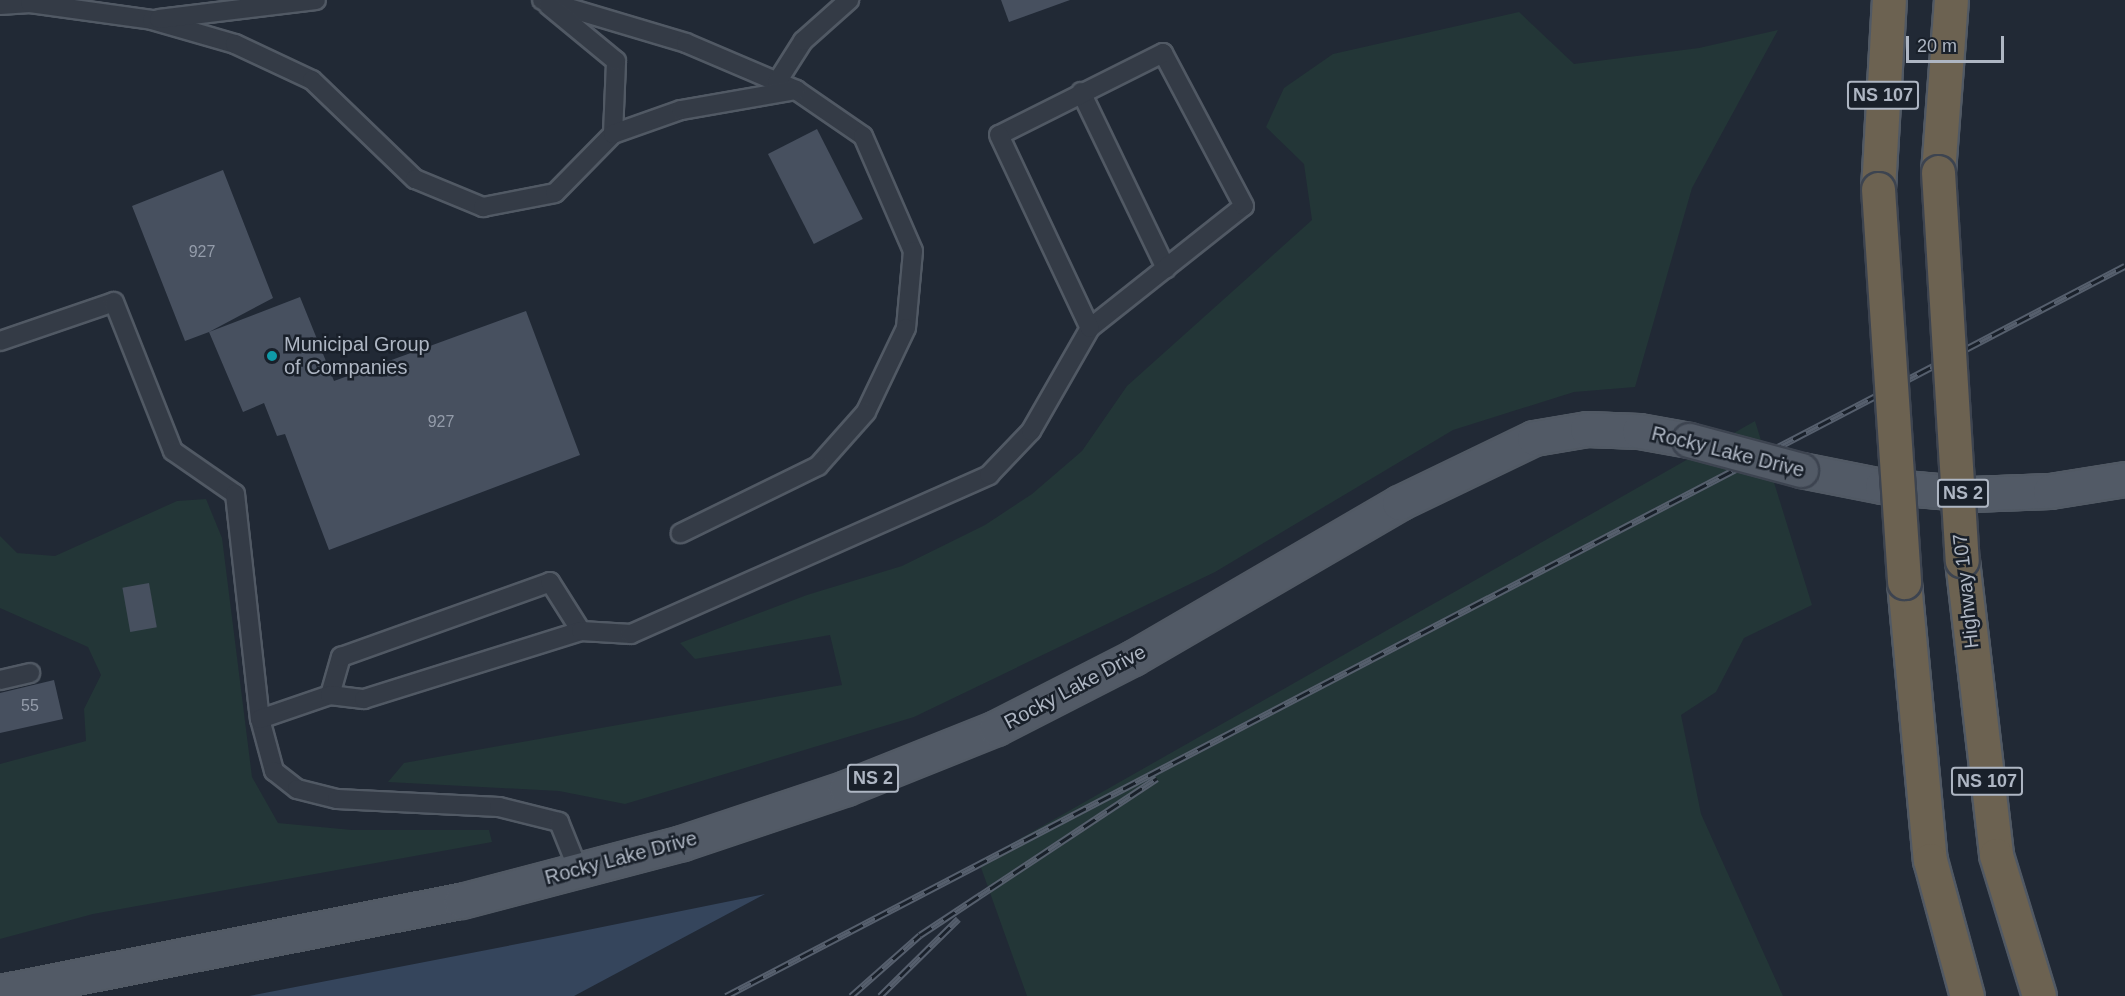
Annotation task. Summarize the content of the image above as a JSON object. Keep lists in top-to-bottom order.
{
  "streets": {
    "highway": ["NS 107", "Highway 107"],
    "main road": ["Rocky Lake Drive", "NS 2"]
  },
  "places": ["Municipal Group of Companies"],
  "house_numbers": ["927", "927", "55"],
  "scale_bar": "20 m"
}
